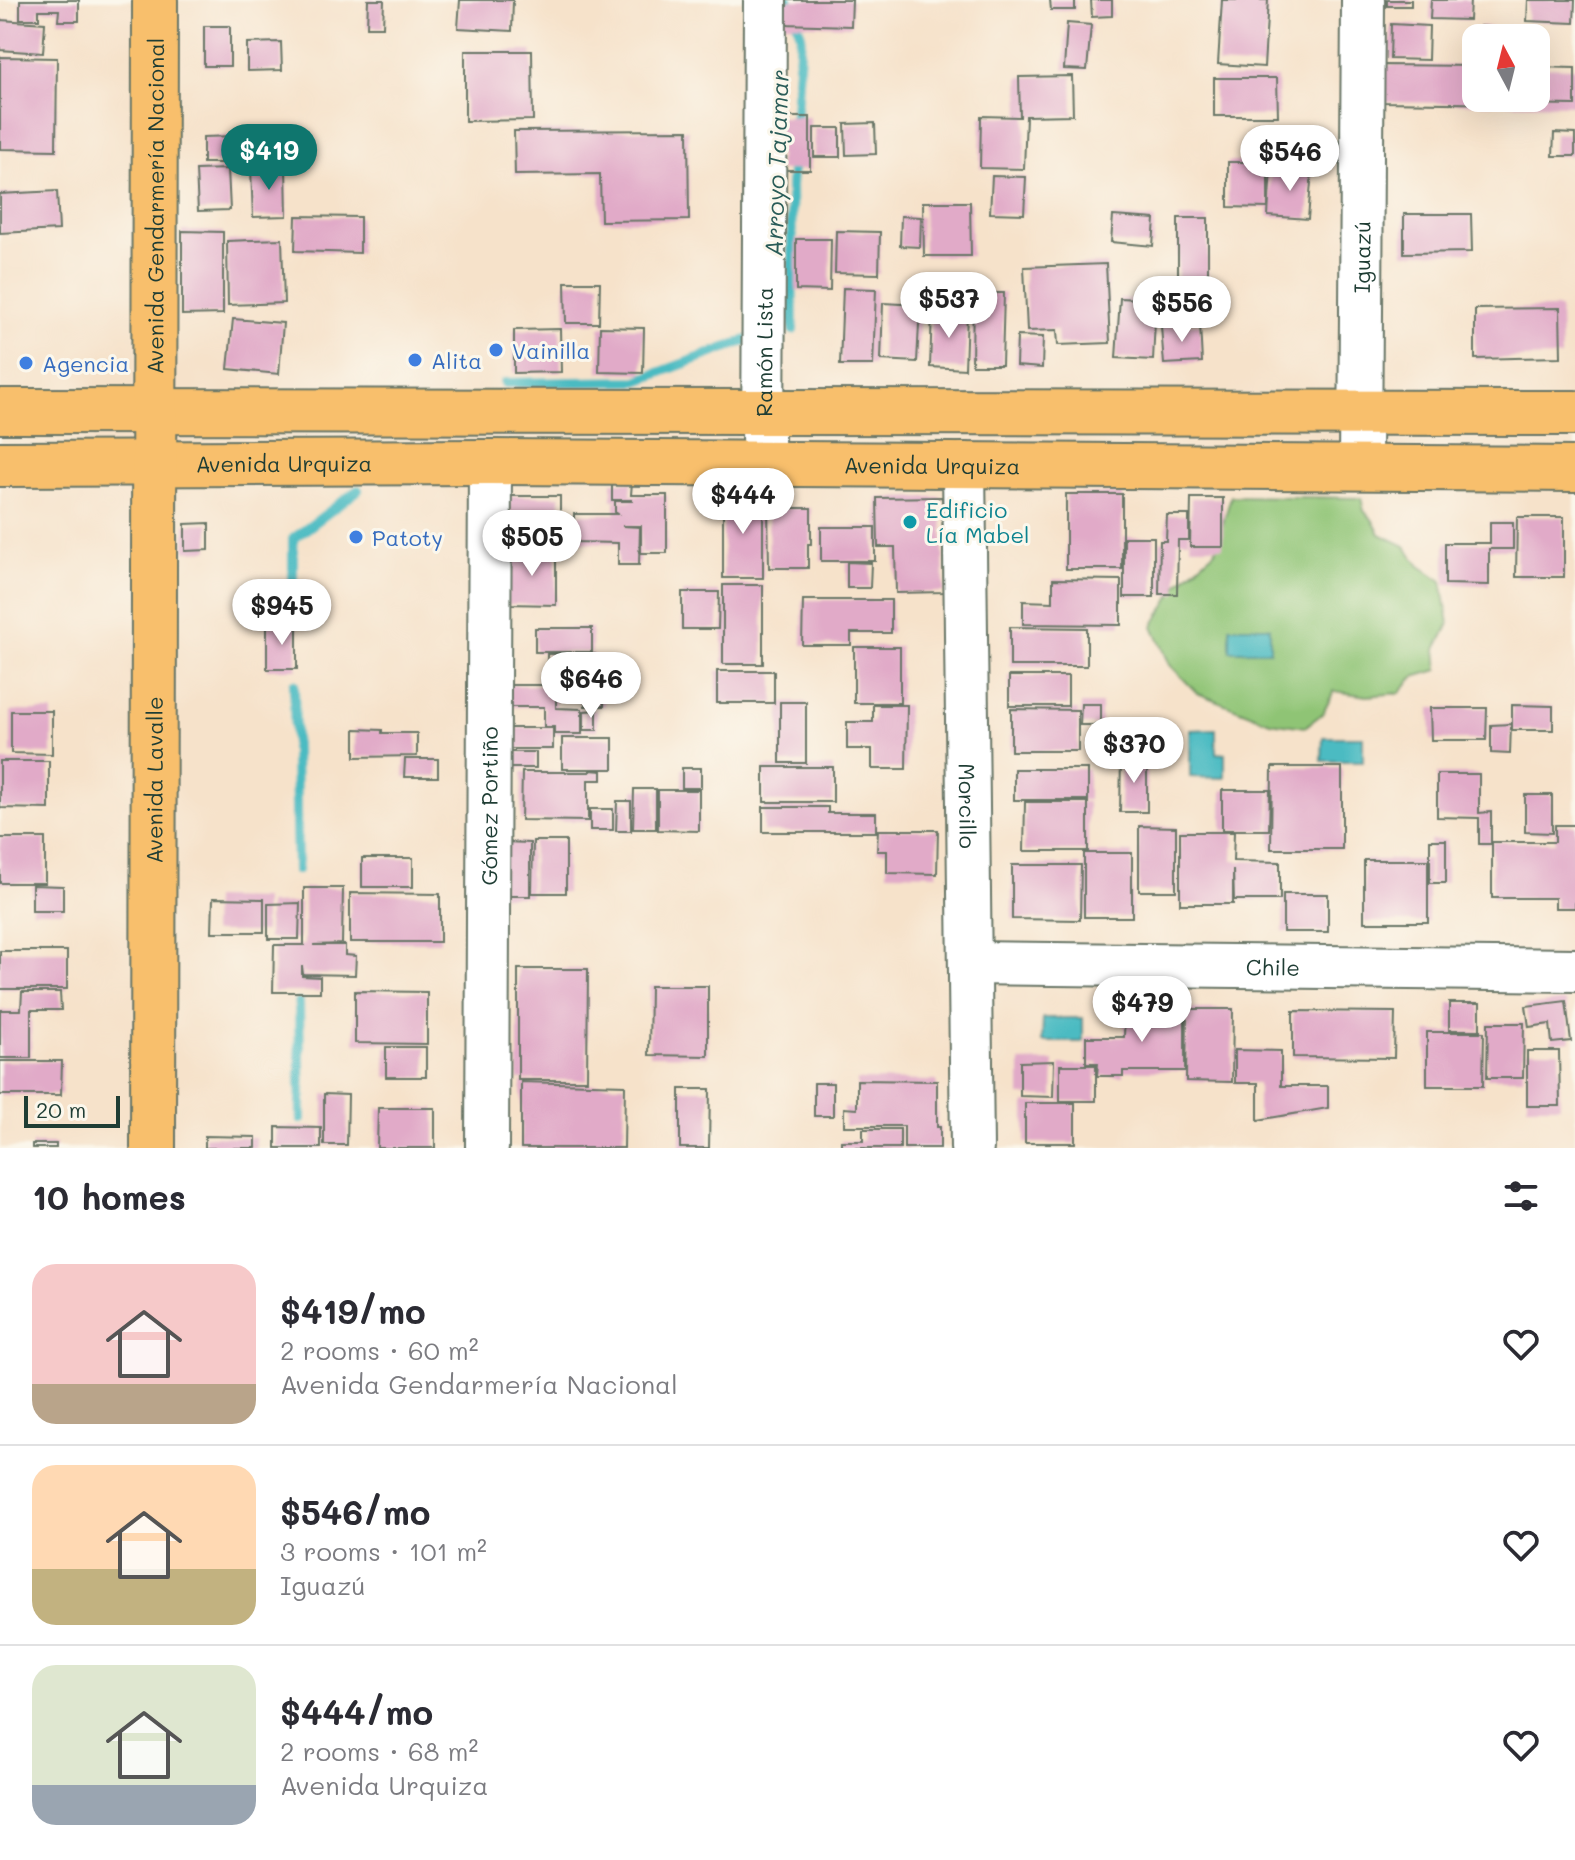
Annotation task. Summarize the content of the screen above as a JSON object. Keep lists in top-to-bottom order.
{
  "streets": {
    "main road": ["Avenida Gendarmería Nacional", "Avenida Urquiza", "Avenida Lavalle"],
    "street": [
      "Iguazú",
      "Ramón Lista",
      "Gómez Portiño",
      "Morcillo",
      "Chile"
    ]
  },
  "crossings": [
    ["Avenida Gendarmería Nacional", "Avenida Lavalle"],
    ["Iguazú", "Avenida Urquiza"],
    ["Ramón Lista", "Avenida Urquiza"],
    ["Avenida Urquiza", "Avenida Lavalle"],
    ["Avenida Urquiza", "Gómez Portiño"],
    ["Avenida Urquiza", "Morcillo"],
    ["Morcillo", "Chile"]
  ],
  "water": ["Arroyo Tajamar"],
  "places": [
    "Vainilla",
    "Alita",
    "Agencia",
    "Edificio Lía Mabel",
    "Patoty"
  ],
  "scale_bar": "20 m",
  "north": "top",
  "page": {
    "price": [
      "$419",
      "$546",
      "$537",
      "$556",
      "$444",
      "$505",
      "$945",
      "$646",
      "$370",
      "$479"
    ],
    "scale": "20 m",
    "heading": "10 homes",
    "list": [
      {
        "name": "$419/mo",
        "note": "2 rooms · 60 m² · Avenida Gendarmería Nacional"
      },
      {
        "name": "$546/mo",
        "note": "3 rooms · 101 m² · Iguazú"
      },
      {
        "name": "$444/mo",
        "note": "2 rooms · 68 m² · Avenida Urquiza"
      }
    ]
  }
}
